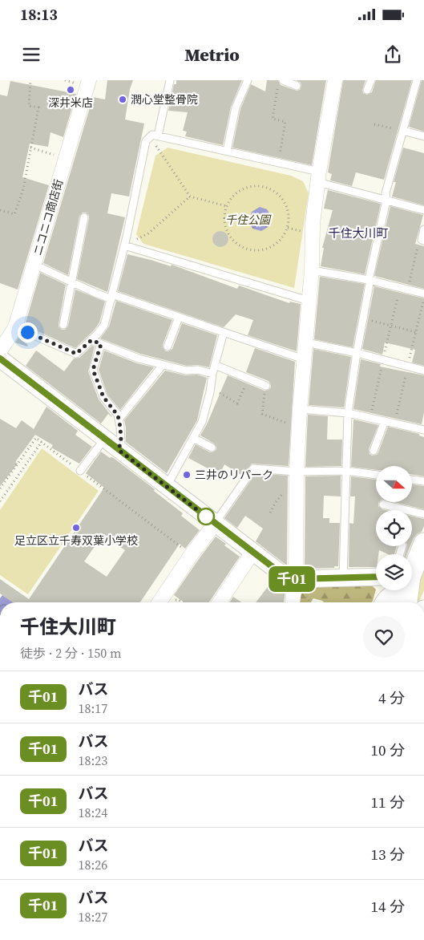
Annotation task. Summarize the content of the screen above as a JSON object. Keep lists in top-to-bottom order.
{
  "streets": {
    "street": ["ニコニコ商店街"]
  },
  "districts": ["千住大川町"],
  "parks": ["千住公園"],
  "places": [
    "深井米店",
    "潤心堂整骨院",
    "三井のリパーク",
    "足立区立千寿双葉小学校"
  ],
  "lines": ["bus line 千01"],
  "north": "right",
  "page": {
    "status": "18:13",
    "header": "Metrio",
    "on_map": "千01",
    "heading": ["千住大川町", "徒歩 · 2 分 · 150 m"],
    "list": [
      {
        "mark": "千01",
        "name": "バス",
        "note": "18:17",
        "value": "4 分"
      },
      {
        "mark": "千01",
        "name": "バス",
        "note": "18:23",
        "value": "10 分"
      },
      {
        "mark": "千01",
        "name": "バス",
        "note": "18:24",
        "value": "11 分"
      },
      {
        "mark": "千01",
        "name": "バス",
        "note": "18:26",
        "value": "13 分"
      },
      {
        "mark": "千01",
        "name": "バス",
        "note": "18:27",
        "value": "14 分"
      }
    ]
  }
}
